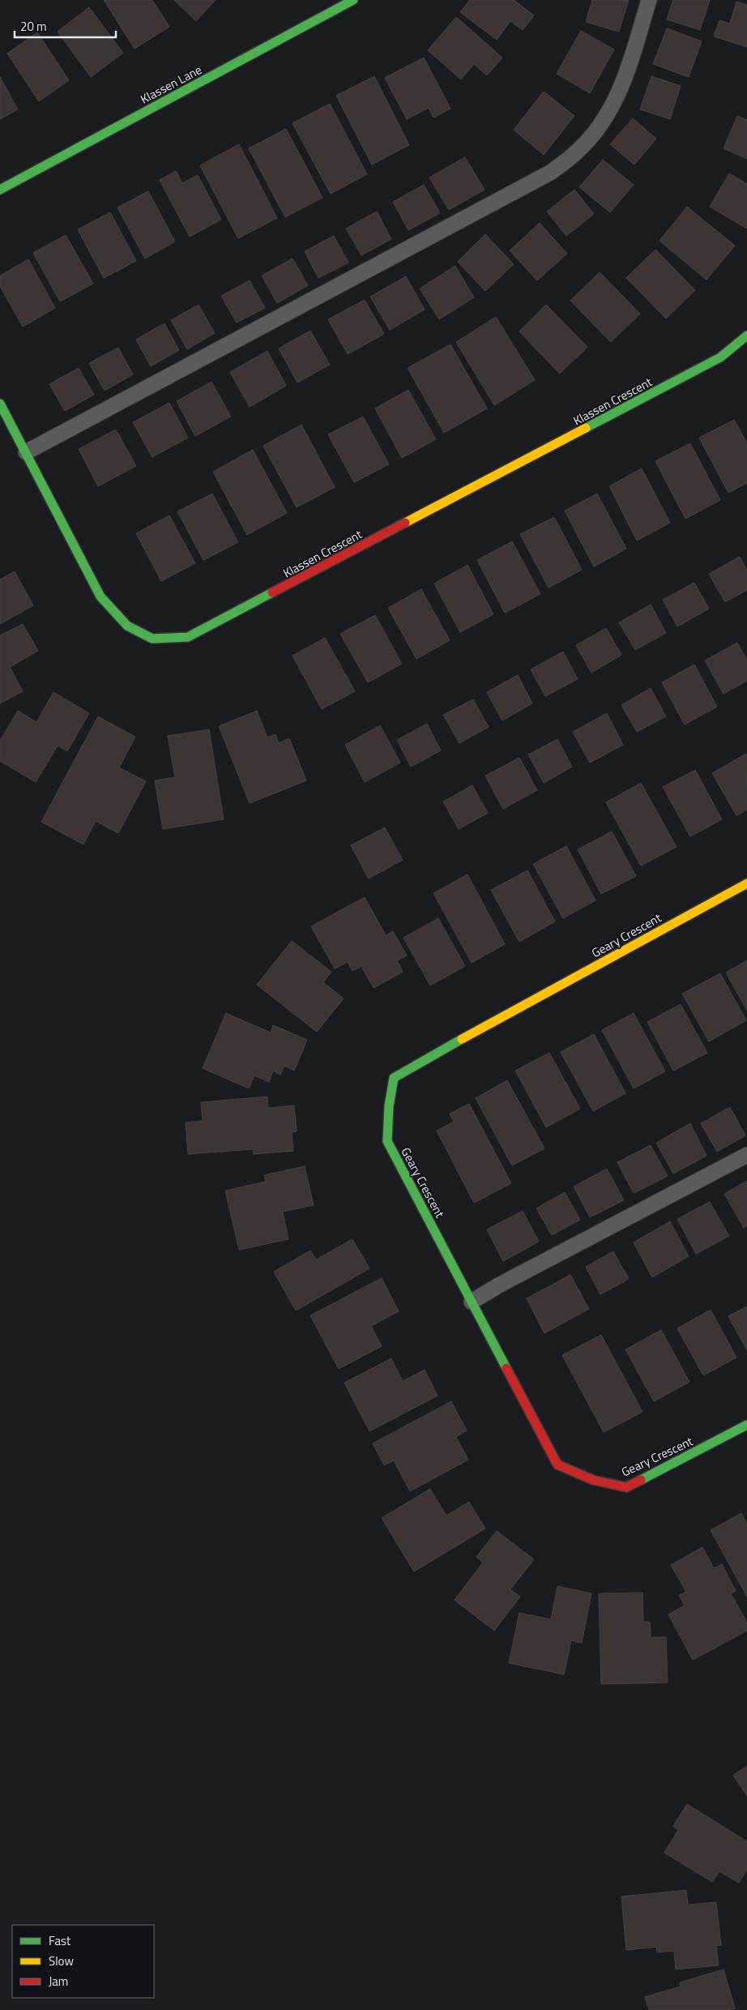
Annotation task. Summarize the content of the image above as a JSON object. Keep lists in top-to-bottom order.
{
  "streets": {
    "street": ["Klassen Lane", "Klassen Crescent", "Geary Crescent"]
  },
  "legend": ["Fast", "Slow", "Jam"],
  "scale_bar": "20 m"
}
